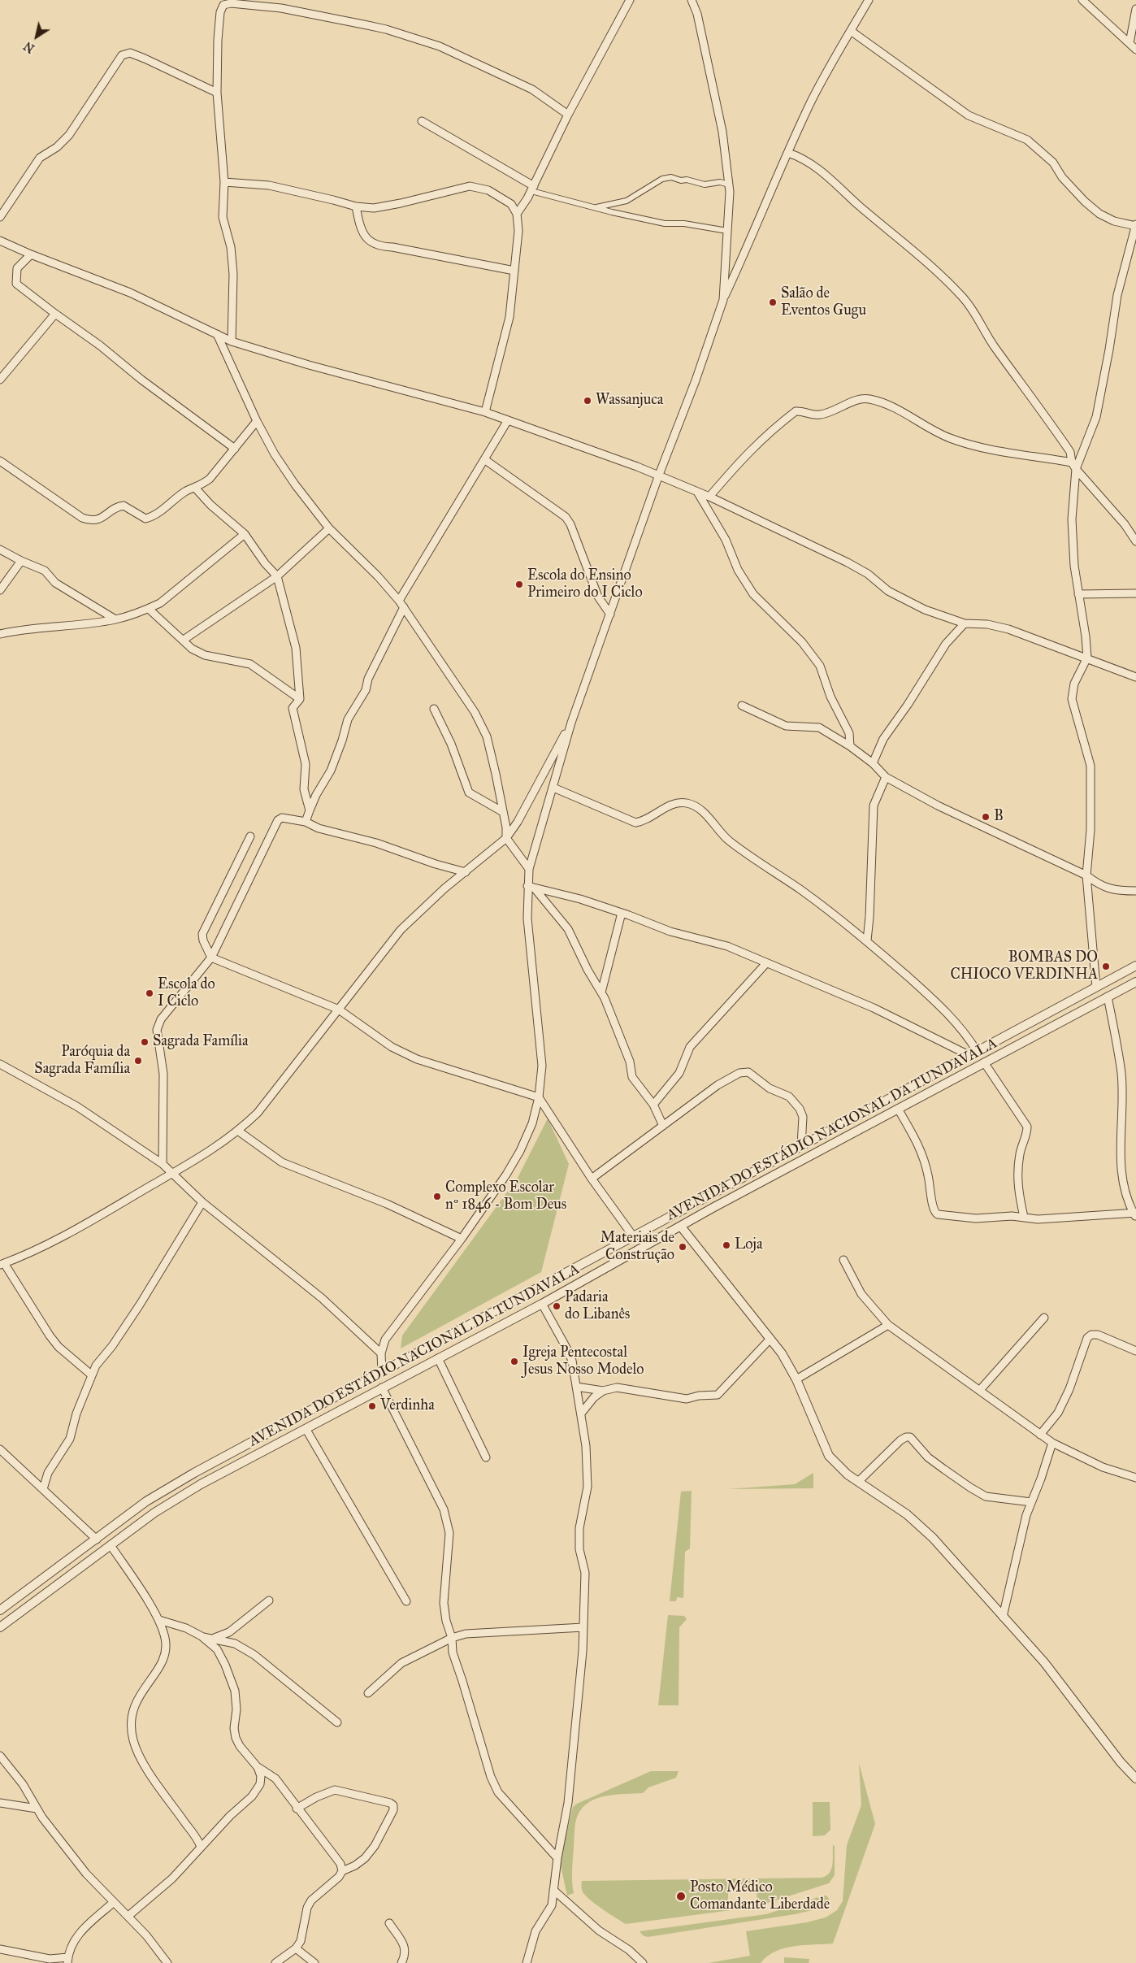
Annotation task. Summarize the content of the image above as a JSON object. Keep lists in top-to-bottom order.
{
  "streets": {
    "street": ["AVENIDA DO ESTÁDIO NACIONAL DA TUNDAVALA"]
  },
  "places": [
    "Salão de Eventos Gugu",
    "Wassanjuca",
    "Escola do Ensino Primeiro do I Ciclo",
    "B",
    "BOMBAS DO CHIOCO VERDINHA",
    "Escola do I Ciclo",
    "Sagrada Família",
    "Paróquia da Sagrada Família",
    "Complexo Escolar nº 1846 - Bom Deus",
    "Loja",
    "Materiais de Construção",
    "Padaria do Libanês",
    "Igreja Pentecostal Jesus Nosso Modelo",
    "Verdinha",
    "Posto Médico Comandante Liberdade"
  ],
  "north": "bottom left"
}
